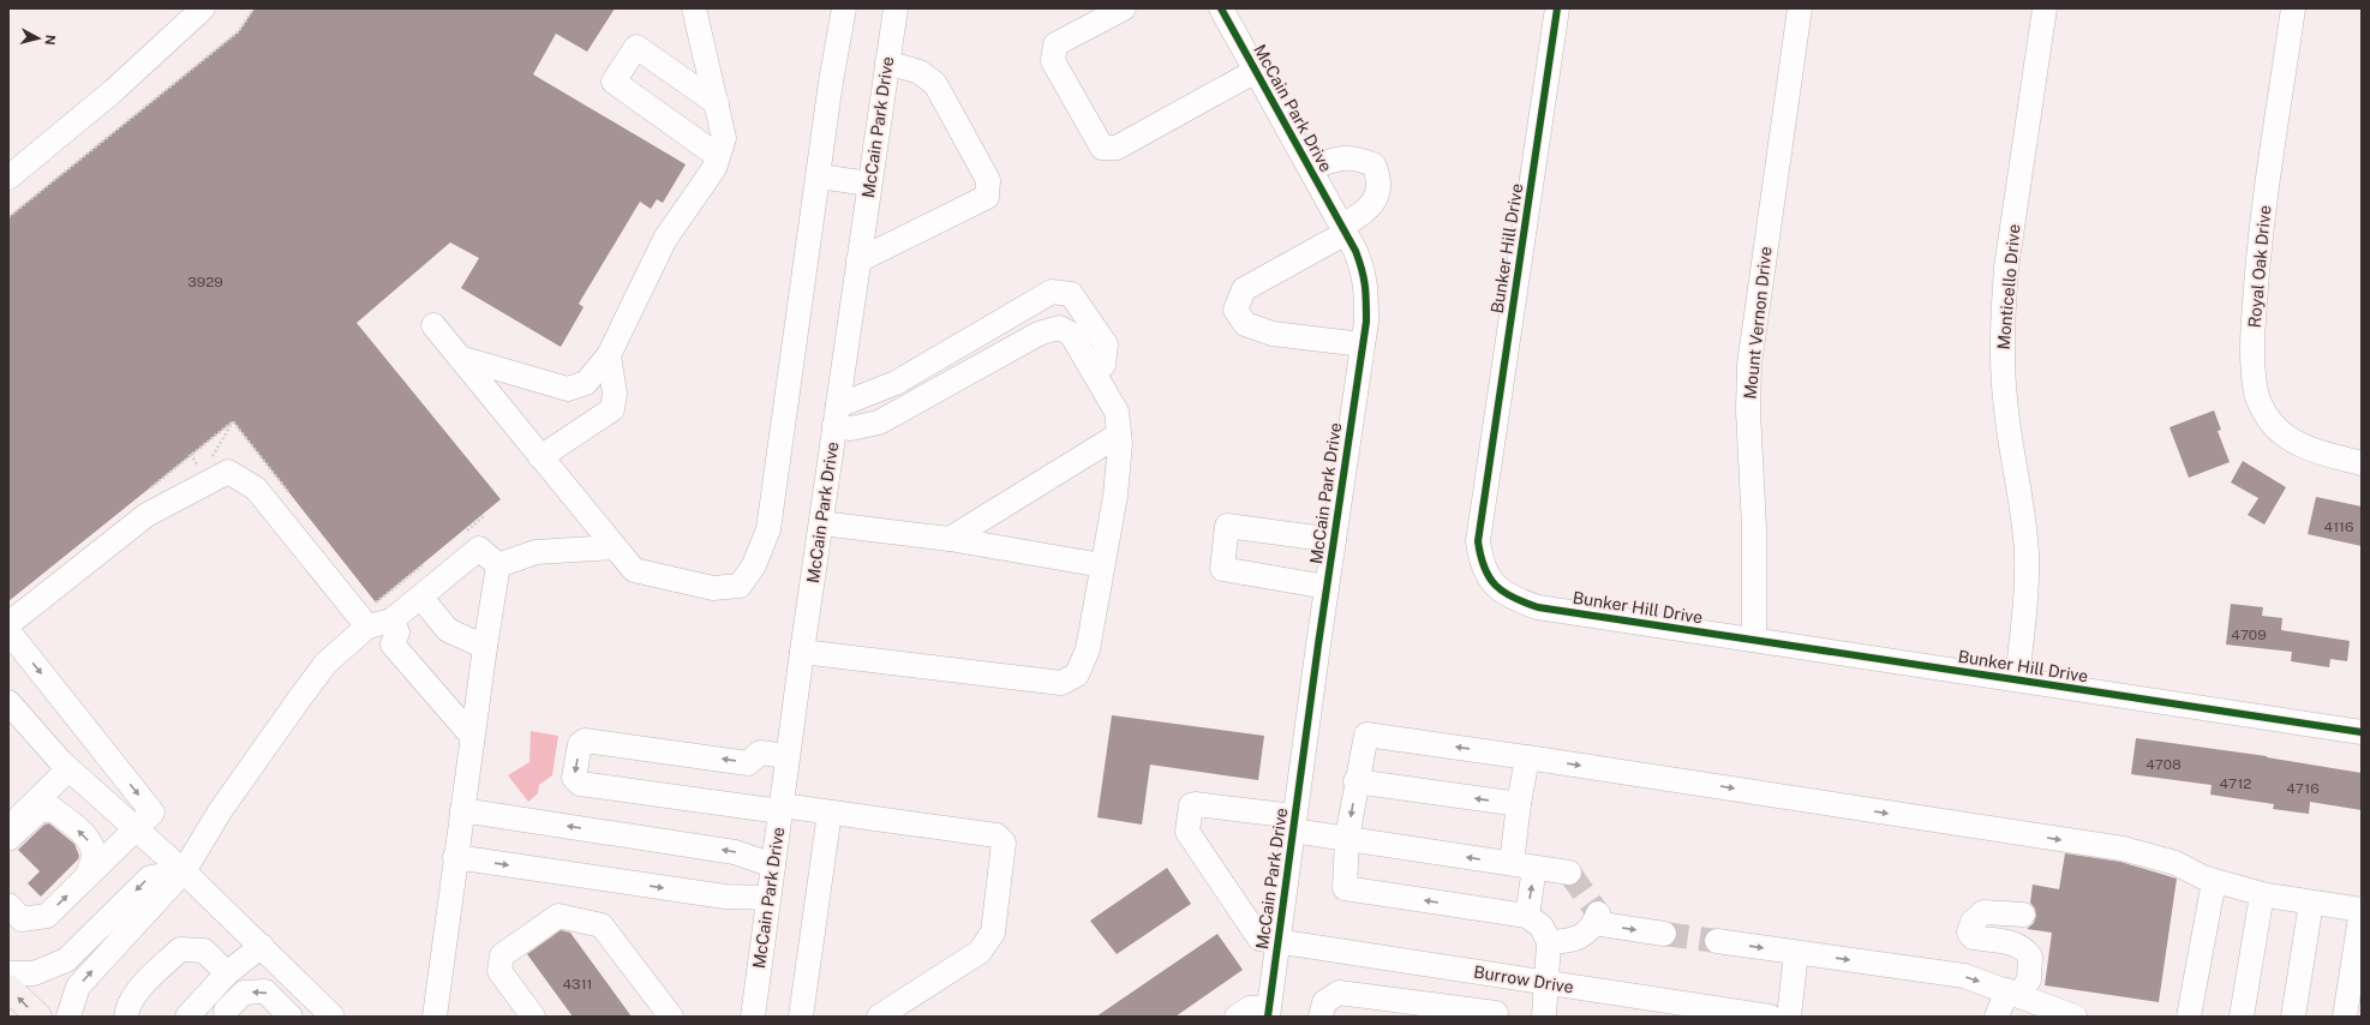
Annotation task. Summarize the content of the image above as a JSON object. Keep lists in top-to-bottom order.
{
  "streets": {
    "street": [
      "McCain Park Drive",
      "Bunker Hill Drive",
      "Royal Oak Drive",
      "Monticello Drive",
      "Mount Vernon Drive",
      "Burrow Drive"
    ]
  },
  "crossings": [
    ["McCain Park Drive", "Burrow Drive"],
    ["Bunker Hill Drive", "Monticello Drive"],
    ["Bunker Hill Drive", "Mount Vernon Drive"]
  ],
  "house_numbers": [
    "3929",
    "4116",
    "4709",
    "4708",
    "4712",
    "4716",
    "4311"
  ],
  "north": "right"
}
